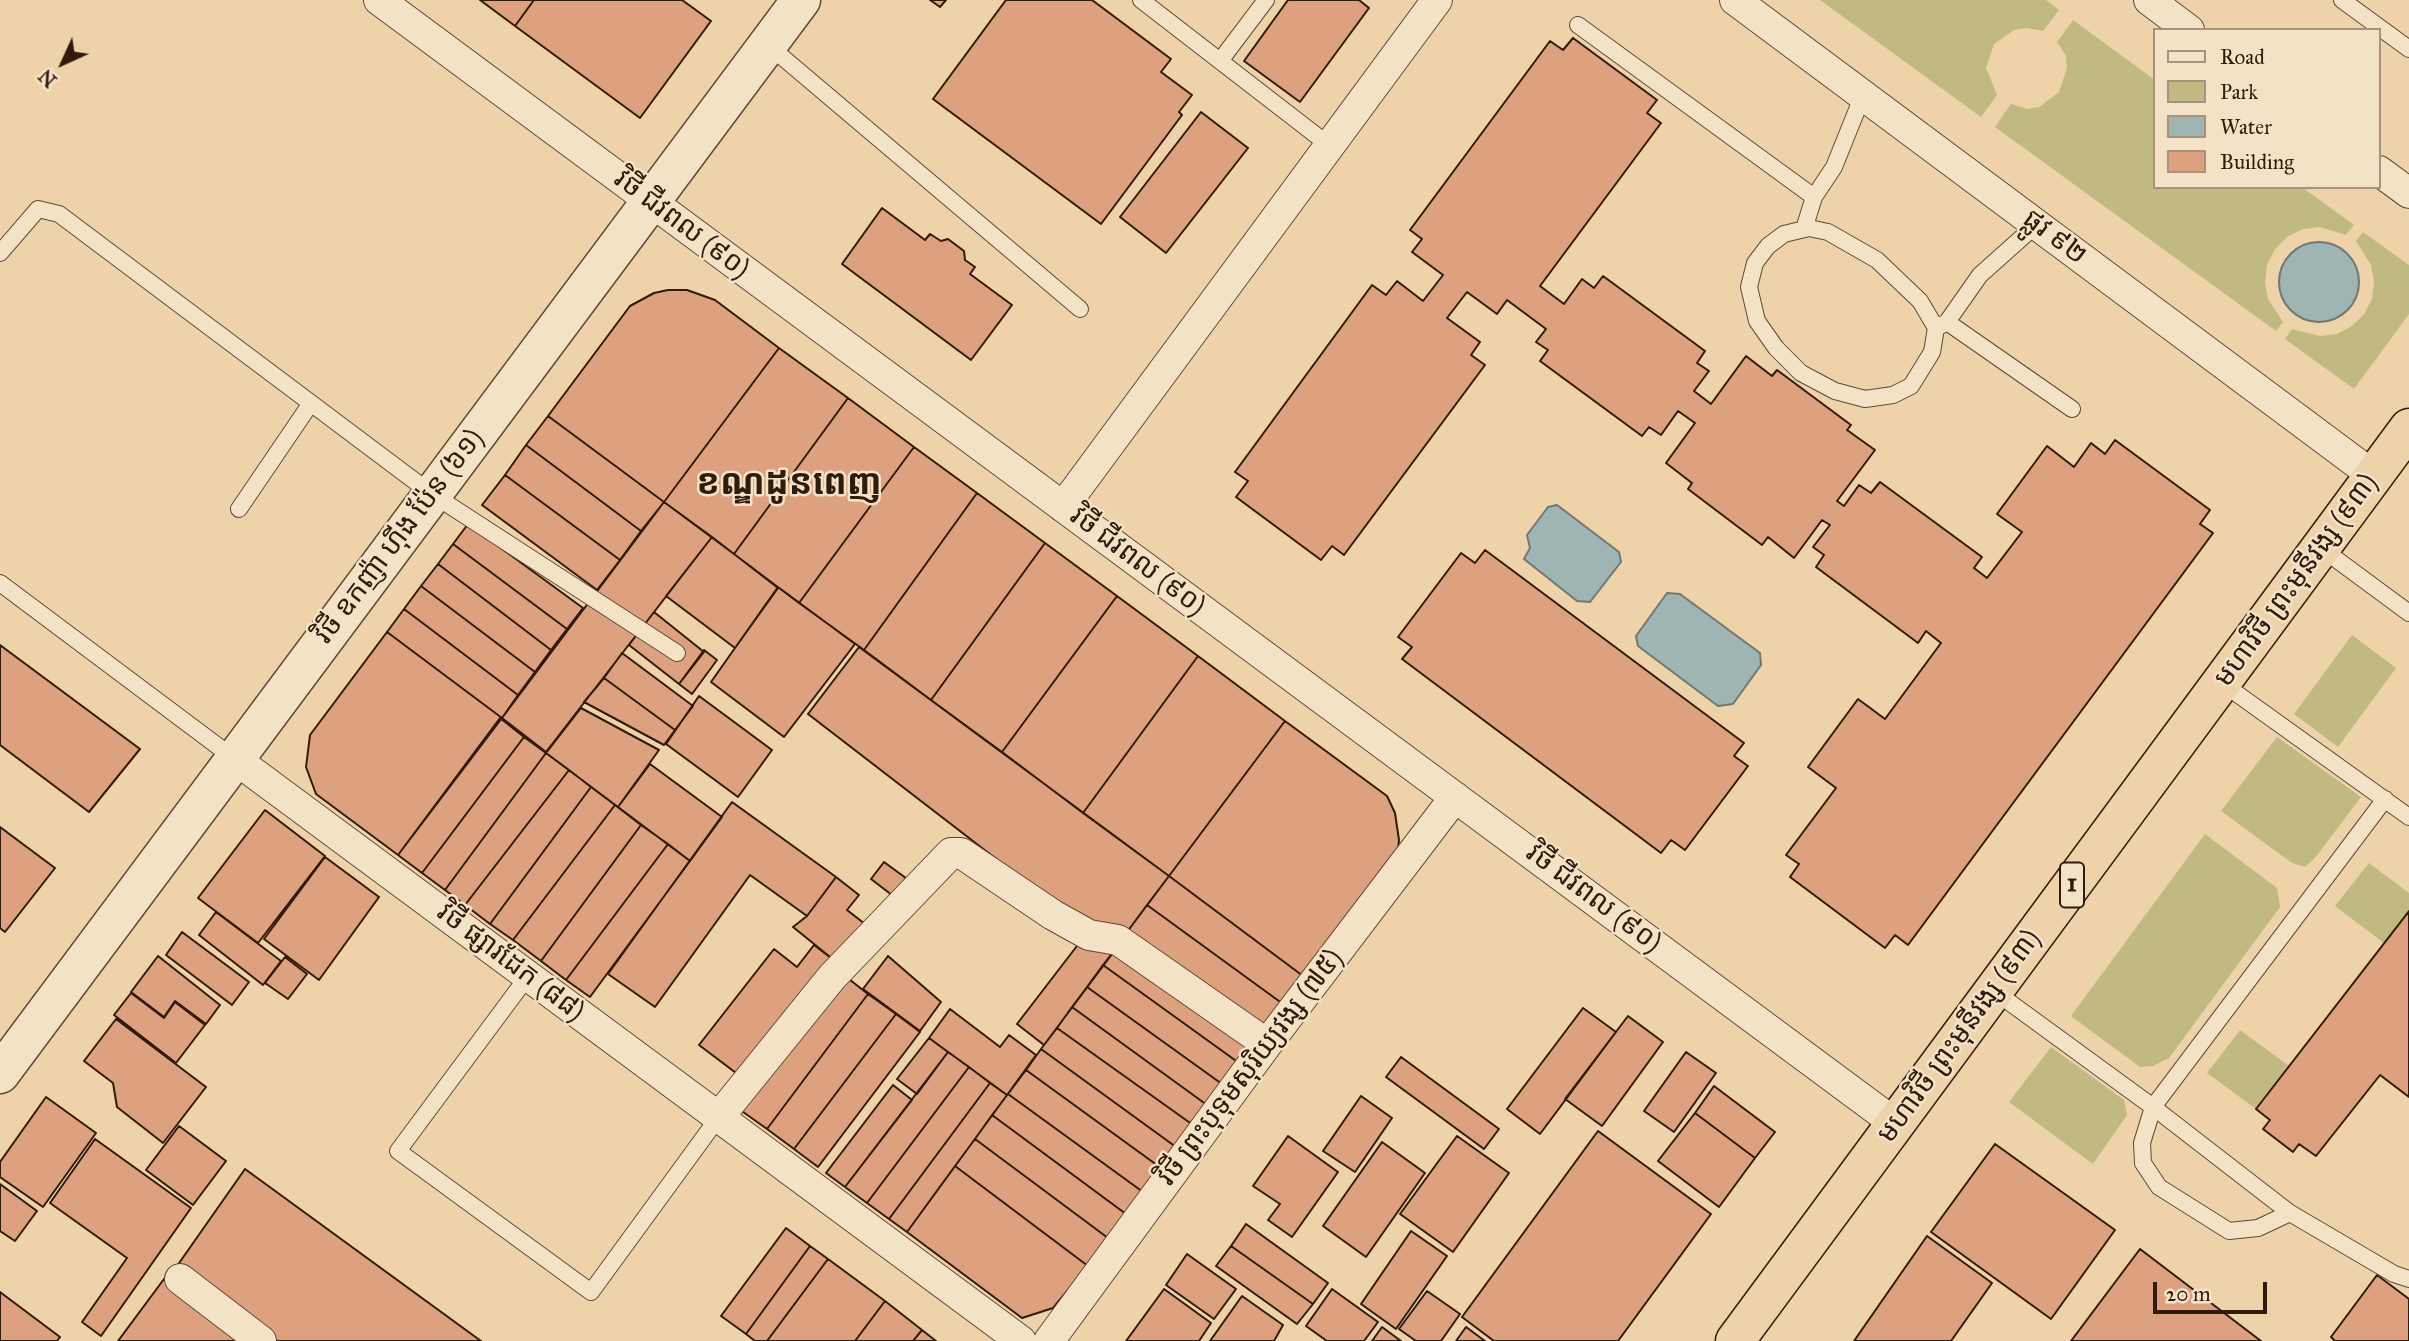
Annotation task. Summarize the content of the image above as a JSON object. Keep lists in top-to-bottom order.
{
  "streets": {
    "highway": ["មហាវិថី ព្រះមុនីវង្ស (៩៣)", "1"],
    "street": [
      "វិថី ជីវពល (៩០)",
      "ផ្លូវ ៩២",
      "វិថី ឧកញ៉ា ហ៊ីង ប៉ែន (៦១)",
      "វិថី ផ្សារដែក (៨៨)",
      "វិថី ព្រះបុទុមសុរិយ្យវង្ស (៧៥)"
    ]
  },
  "crossings": [
    ["វិថី ជីវពល (៩០)", "វិថី ឧកញ៉ា ហ៊ីង ប៉ែន (៦១)"],
    ["វិថី ជីវពល (៩០)", "មហាវិថី ព្រះមុនីវង្ស (៩៣)"],
    ["វិថី ជីវពល (៩០)", "វិថី ព្រះបុទុមសុរិយ្យវង្ស (៧៥)"],
    ["ផ្លូវ ៩២", "មហាវិថី ព្រះមុនីវង្ស (៩៣)"],
    ["វិថី ឧកញ៉ា ហ៊ីង ប៉ែន (៦១)", "វិថី ផ្សារដែក (៨៨)"]
  ],
  "districts": ["ខណ្ឌដូនពេញ"],
  "legend": [
    "Road",
    "Park",
    "Water",
    "Building"
  ],
  "scale_bar": "20 m",
  "north": "bottom left"
}
